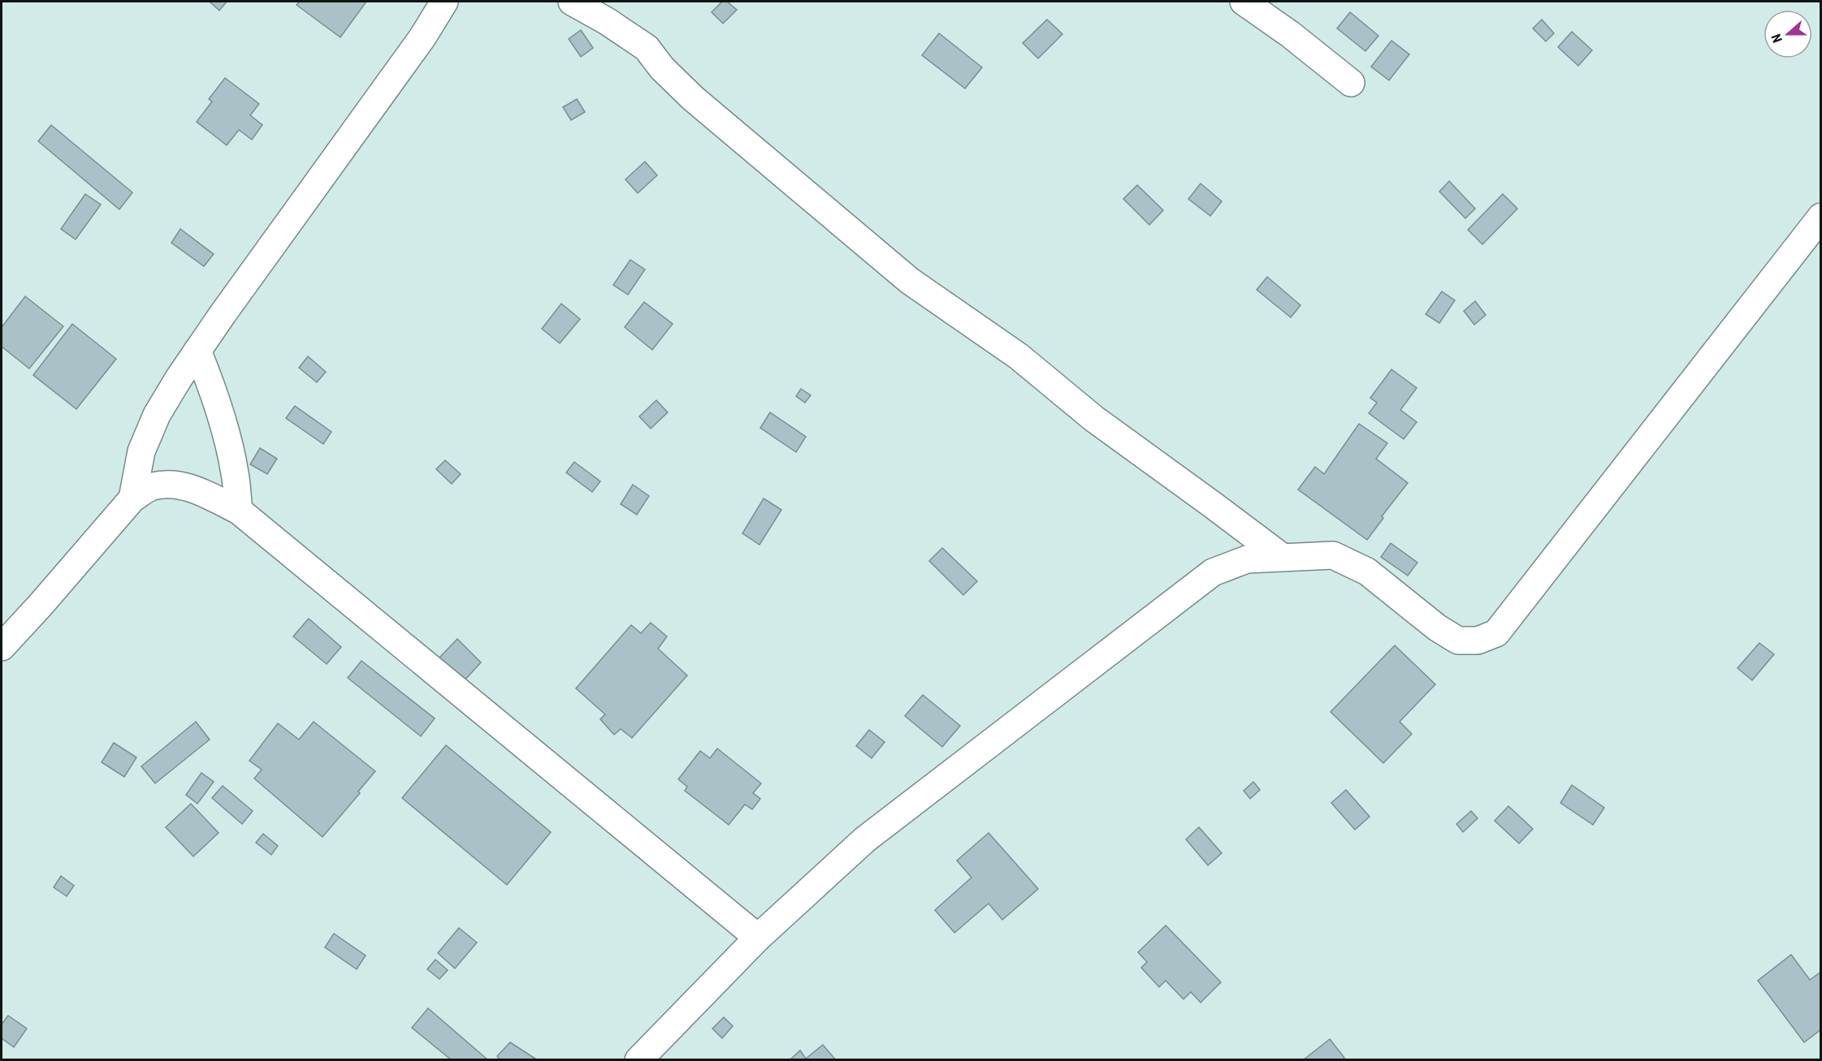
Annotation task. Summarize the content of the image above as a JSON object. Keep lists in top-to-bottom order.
{
  "north": "left"
}
